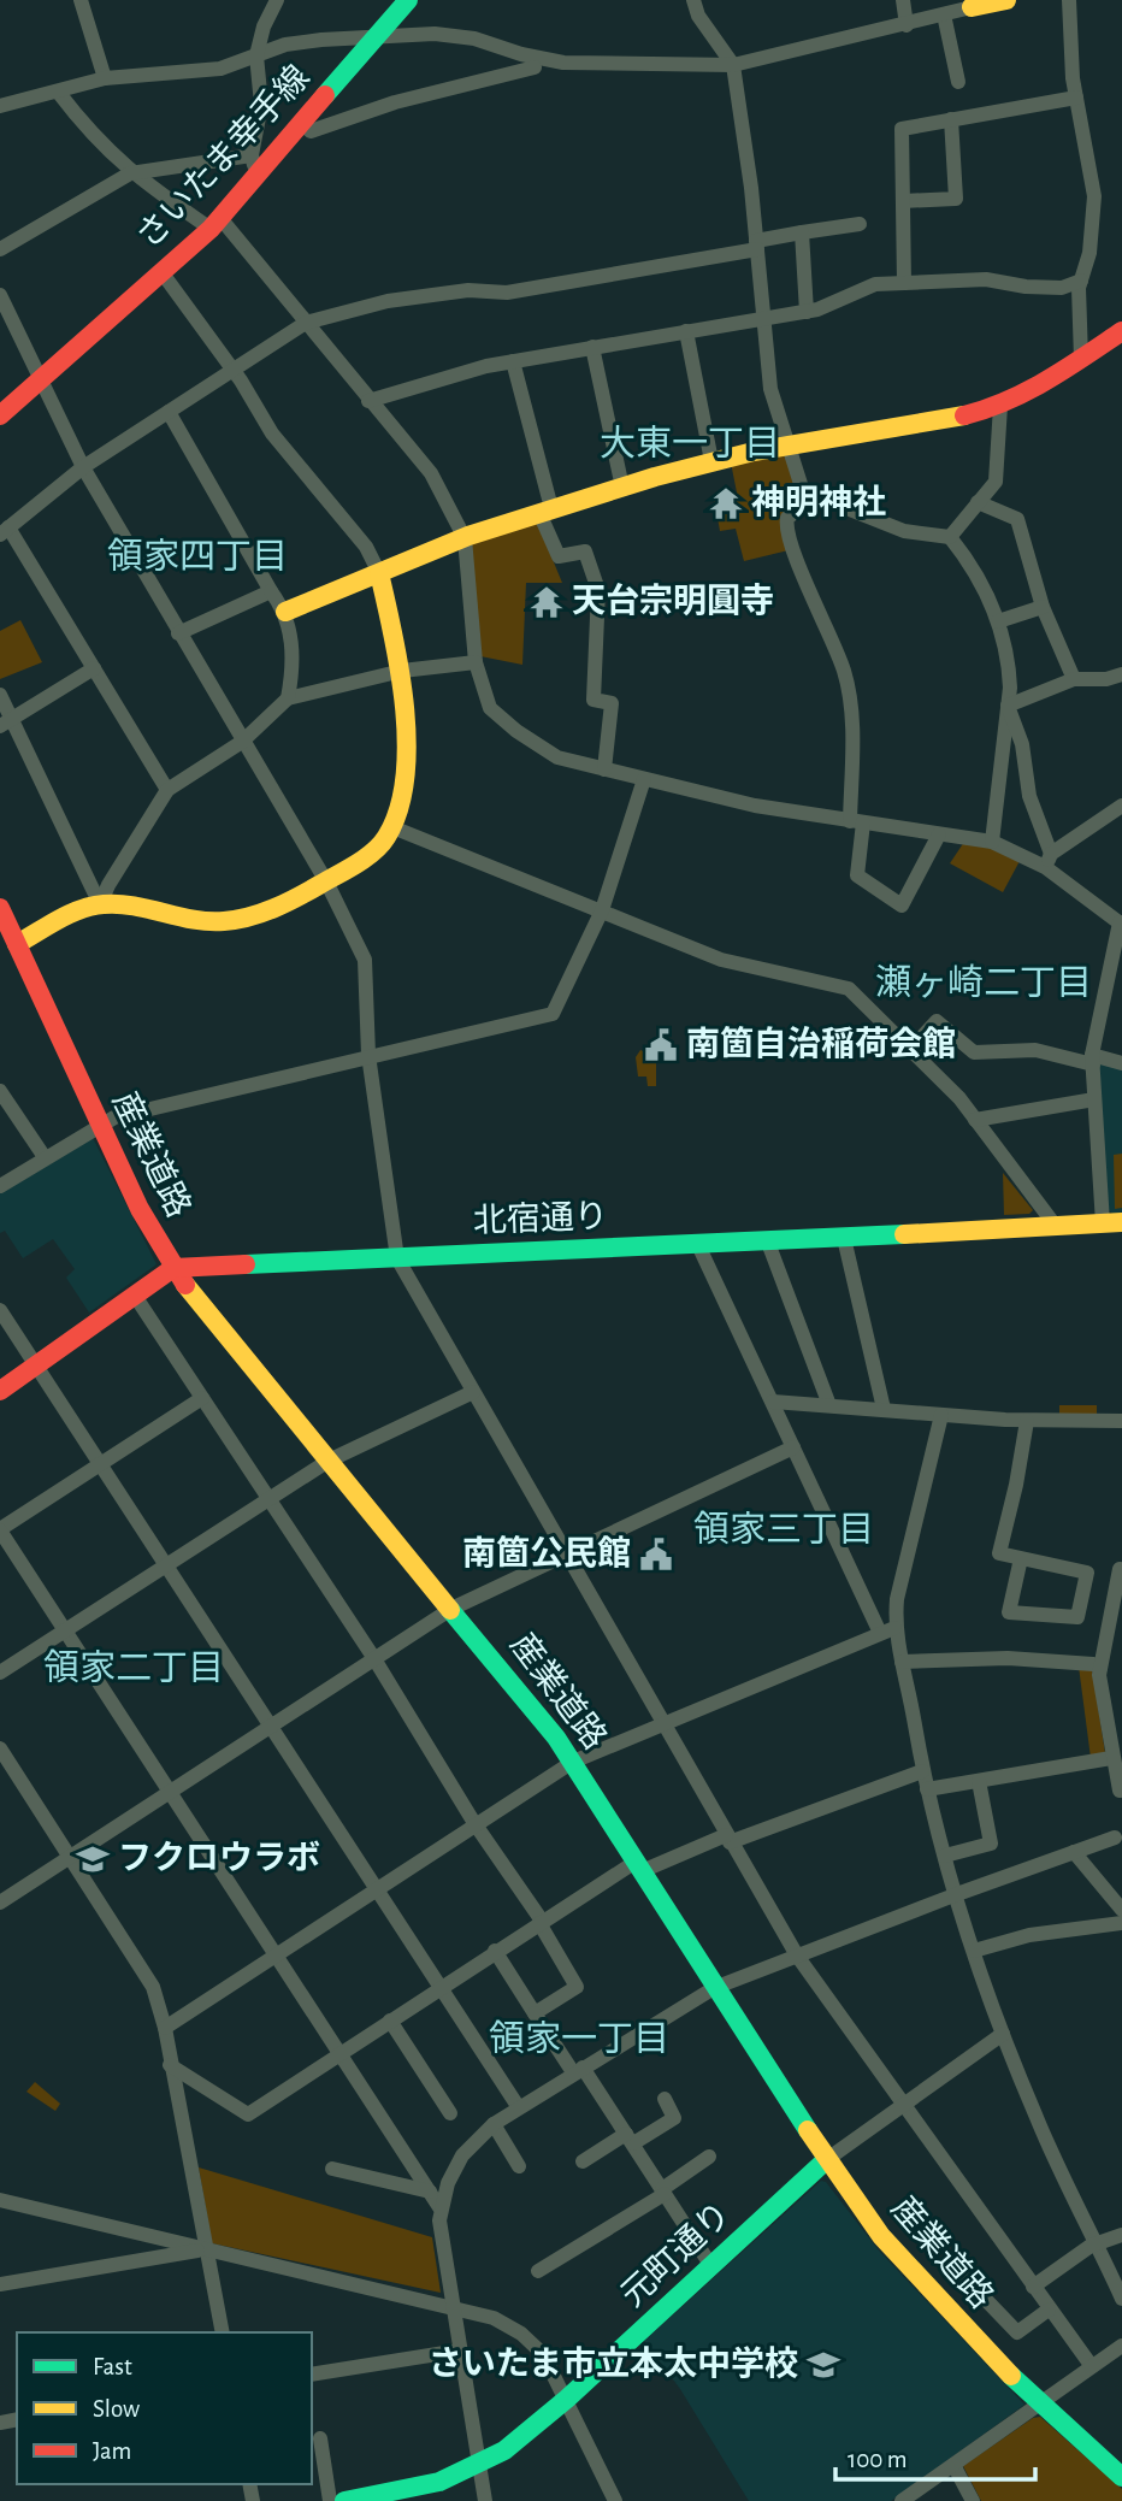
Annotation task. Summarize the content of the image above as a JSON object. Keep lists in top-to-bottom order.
{
  "streets": {
    "street": [
      "さいたま幸手線",
      "産業道路",
      "北宿通り",
      "元町通り"
    ]
  },
  "crossings": [
    ["産業道路", "北宿通り"],
    ["産業道路", "元町通り"]
  ],
  "districts": [
    "大東一丁目",
    "領家四丁目",
    "瀬ヶ崎二丁目",
    "領家三丁目",
    "領家二丁目",
    "領家一丁目"
  ],
  "places": {
    "temple": ["神明神社", "天台宗明圓寺"],
    "public building": ["南箇自治稲荷会館", "南箇公民館"],
    "school or university": ["フクロウラボ", "さいたま市立本太中学校"]
  },
  "legend": ["Fast", "Slow", "Jam"],
  "scale_bar": "100 m"
}
